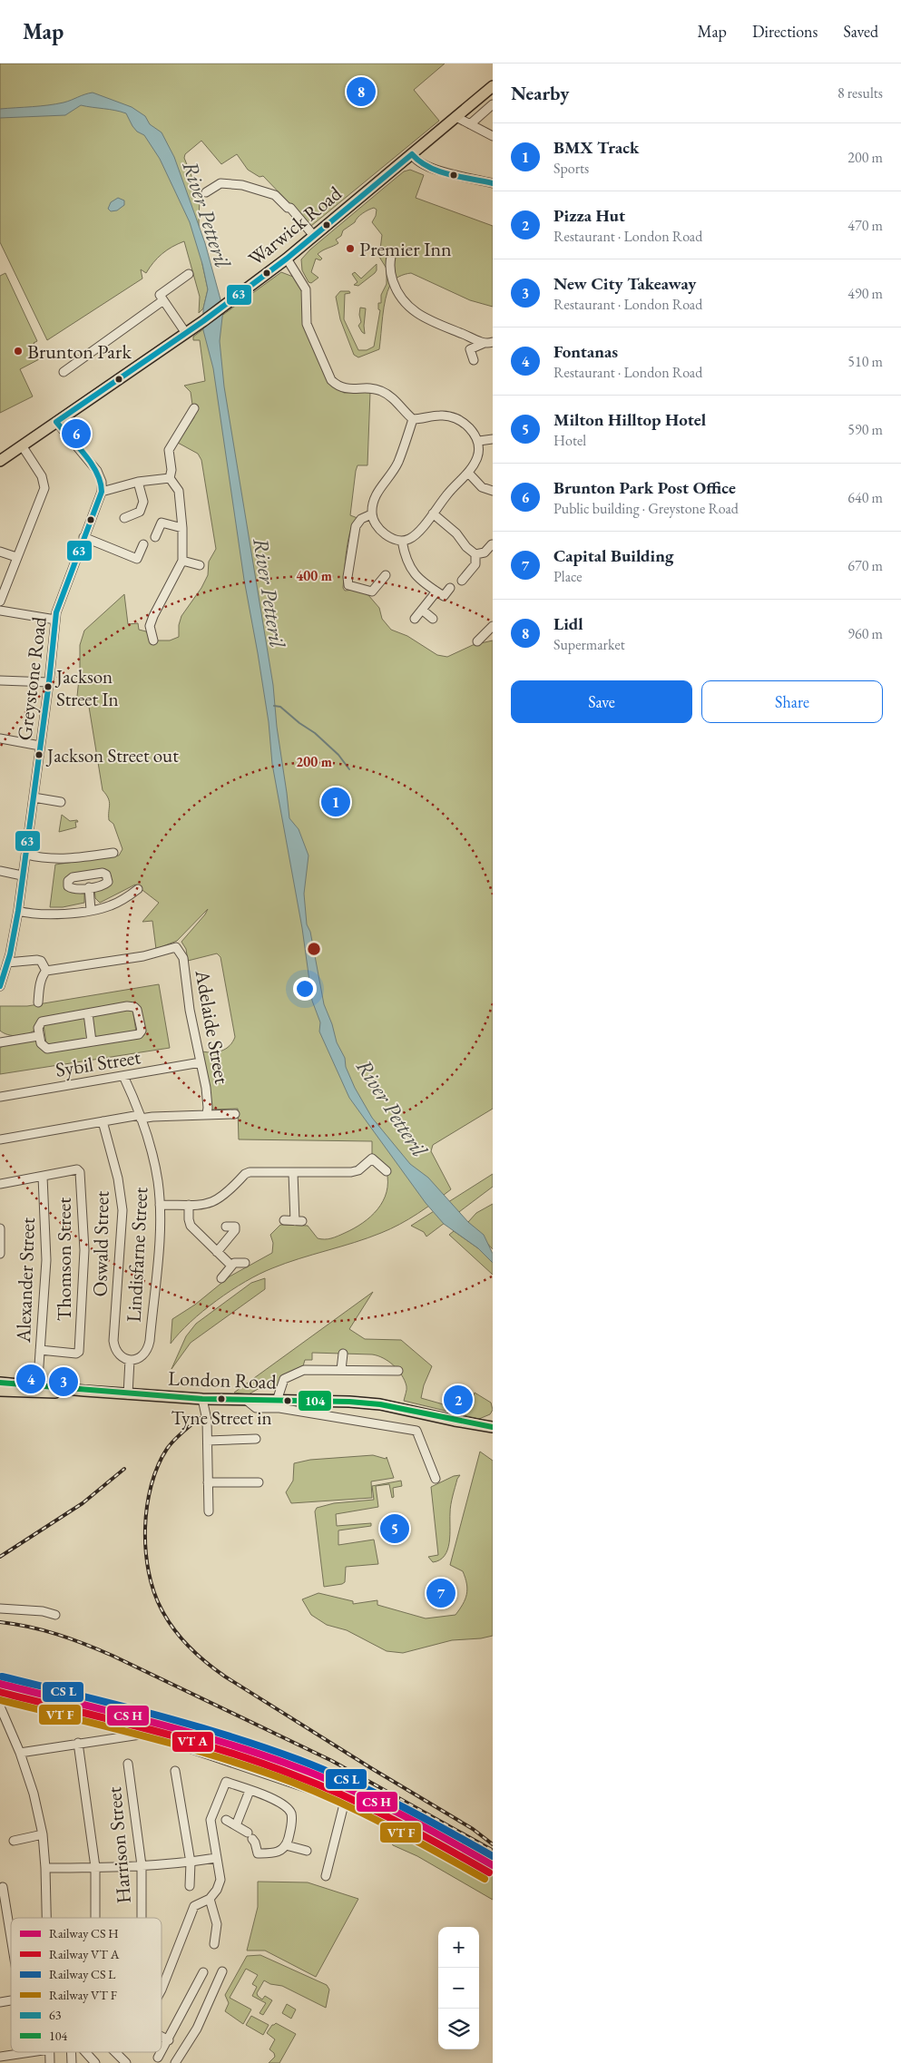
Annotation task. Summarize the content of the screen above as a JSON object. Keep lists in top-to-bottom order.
{
  "streets": {
    "main road": ["Warwick Road", "London Road"],
    "street": [
      "Greystone Road",
      "Adelaide Street",
      "Sybil Street",
      "Oswald Street",
      "Lindisfarne Street",
      "Thomson Street",
      "Alexander Street",
      "Harrison Street"
    ]
  },
  "crossings": [
    ["Adelaide Street", "Sybil Street"],
    ["Sybil Street", "Lindisfarne Street"],
    ["Oswald Street", "Lindisfarne Street"],
    ["Thomson Street", "Alexander Street"],
    ["Alexander Street", "London Road"]
  ],
  "water": ["River Petteril"],
  "places": [
    "Premier Inn",
    "Brunton Park",
    "Jackson Street In",
    "Jackson Street out",
    "Tyne Street in"
  ],
  "lines": ["transit line 63", "transit line 104"],
  "legend": [
    "Railway CS H",
    "Railway VT A",
    "Railway CS L",
    "Railway VT F",
    "63",
    "104"
  ],
  "page": {
    "header": "Map",
    "nav": ["Map", "Directions", "Saved"],
    "heading": ["Nearby", "8 results"],
    "pins": [
      "8",
      "6",
      "1",
      "4",
      "3",
      "2",
      "5",
      "7"
    ],
    "list": [
      {
        "mark": "1",
        "name": "BMX Track",
        "note": "Sports",
        "value": "200 m"
      },
      {
        "mark": "2",
        "name": "Pizza Hut",
        "note": "Restaurant · London Road",
        "value": "470 m"
      },
      {
        "mark": "3",
        "name": "New City Takeaway",
        "note": "Restaurant · London Road",
        "value": "490 m"
      },
      {
        "mark": "4",
        "name": "Fontanas",
        "note": "Restaurant · London Road",
        "value": "510 m"
      },
      {
        "mark": "5",
        "name": "Milton Hilltop Hotel",
        "note": "Hotel",
        "value": "590 m"
      },
      {
        "mark": "6",
        "name": "Brunton Park Post Office",
        "note": "Public building · Greystone Road",
        "value": "640 m"
      },
      {
        "mark": "7",
        "name": "Capital Building",
        "note": "Place",
        "value": "670 m"
      },
      {
        "mark": "8",
        "name": "Lidl",
        "note": "Supermarket",
        "value": "960 m"
      }
    ],
    "buttons": ["Save", "Share"],
    "map_buttons": ["+", "−"]
  },
  "rings": ["400 m", "200 m"]
}
